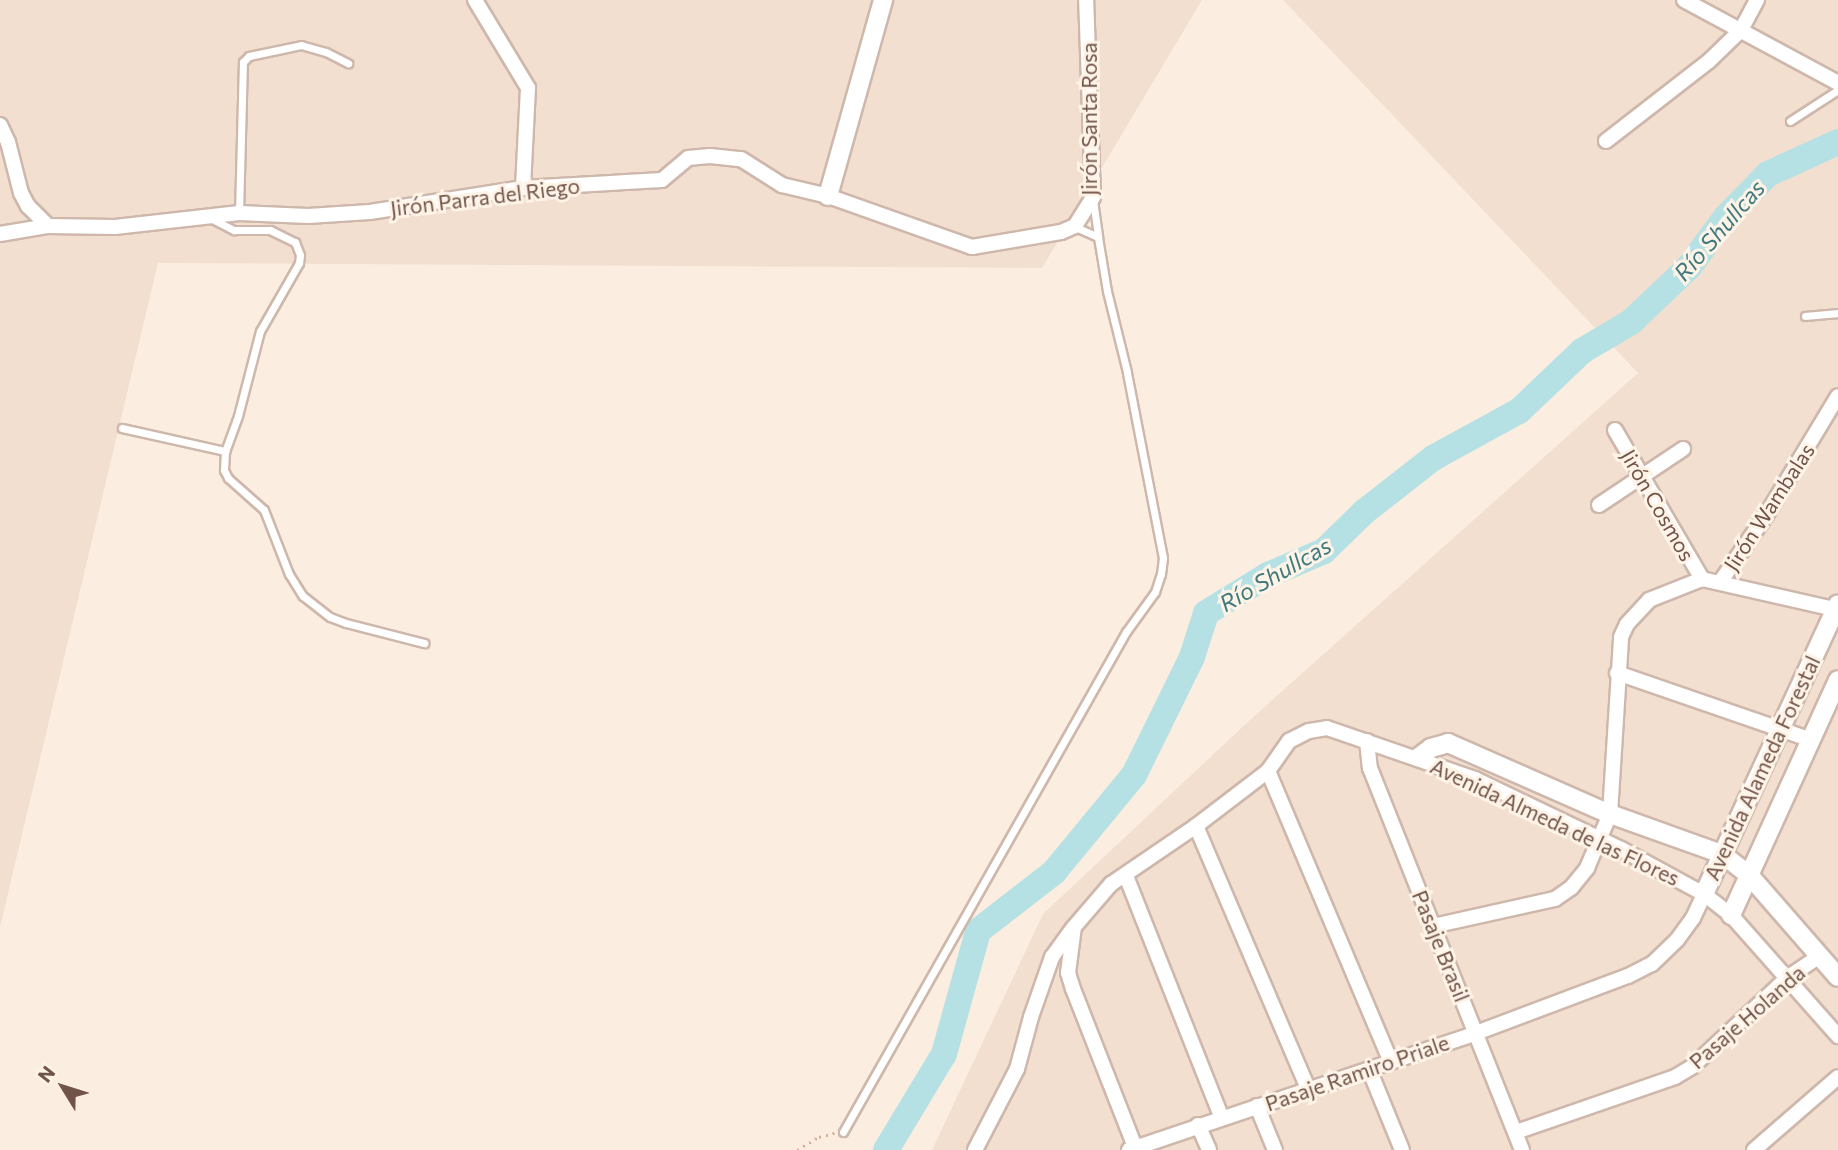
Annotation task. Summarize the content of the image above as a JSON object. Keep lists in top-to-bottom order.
{
  "streets": {
    "street": [
      "Jirón Santa Rosa",
      "Jirón Parra del Riego",
      "Jirón Cosmos",
      "Jirón Wambalas",
      "Avenida Alameda Forestal",
      "Avenida Almeda de las Flores",
      "Pasaje Brasil",
      "Pasaje Holanda",
      "Pasaje Ramiro Priale"
    ]
  },
  "crossings": [
    ["Jirón Santa Rosa", "Jirón Parra del Riego"],
    ["Avenida Alameda Forestal", "Avenida Almeda de las Flores"],
    ["Avenida Alameda Forestal", "Pasaje Ramiro Priale"],
    ["Avenida Almeda de las Flores", "Pasaje Brasil"],
    ["Avenida Almeda de las Flores", "Pasaje Holanda"],
    ["Avenida Almeda de las Flores", "Pasaje Ramiro Priale"],
    ["Pasaje Brasil", "Pasaje Holanda"],
    ["Pasaje Brasil", "Pasaje Ramiro Priale"]
  ],
  "water": ["Río Shullcas"],
  "north": "top left"
}
